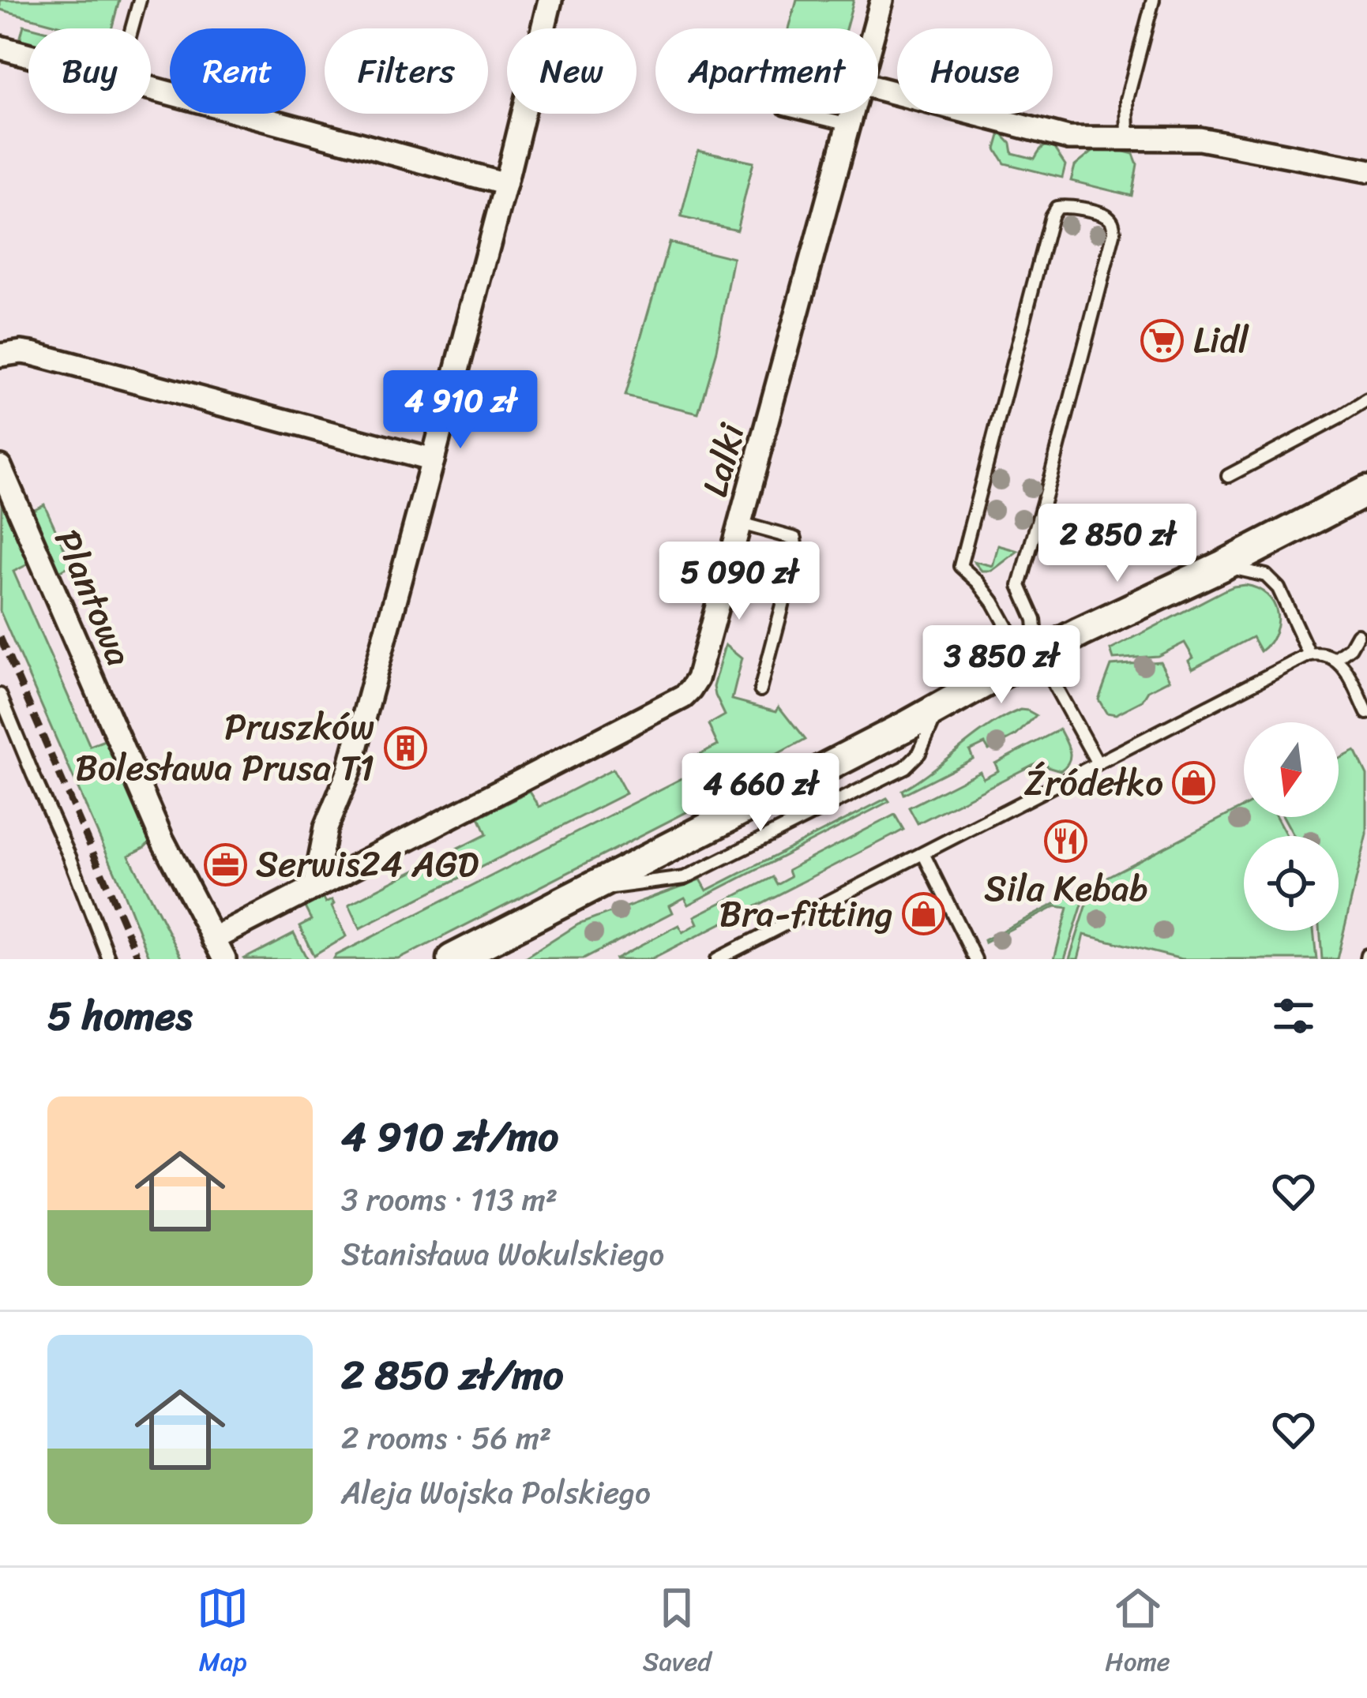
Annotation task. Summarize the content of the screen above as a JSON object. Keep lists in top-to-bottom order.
{
  "streets": {
    "street": ["Lalki", "Plantowa"]
  },
  "crossings": [
    ["Lalki", "Plantowa"]
  ],
  "places": {
    "supermarket": ["Lidl"],
    "building": ["Pruszków Bolesława Prusa T1"],
    "shop": ["Źródełko", "Bra-fitting"],
    "restaurant": ["Sila Kebab"],
    "office": ["Serwis24 AGD"]
  },
  "north": "bottom",
  "page": {
    "chip": [
      "Buy",
      "Rent",
      "Filters",
      "New",
      "Apartment",
      "House"
    ],
    "price": [
      "4 910 zł",
      "2 850 zł",
      "5 090 zł",
      "3 850 zł",
      "4 660 zł"
    ],
    "heading": "5 homes",
    "list": [
      {
        "name": "4 910 zł/mo",
        "note": "3 rooms · 113 m² · Stanisława Wokulskiego"
      },
      {
        "name": "2 850 zł/mo",
        "note": "2 rooms · 56 m² · Aleja Wojska Polskiego"
      }
    ],
    "tabs": ["Map", "Saved", "Home"]
  }
}
